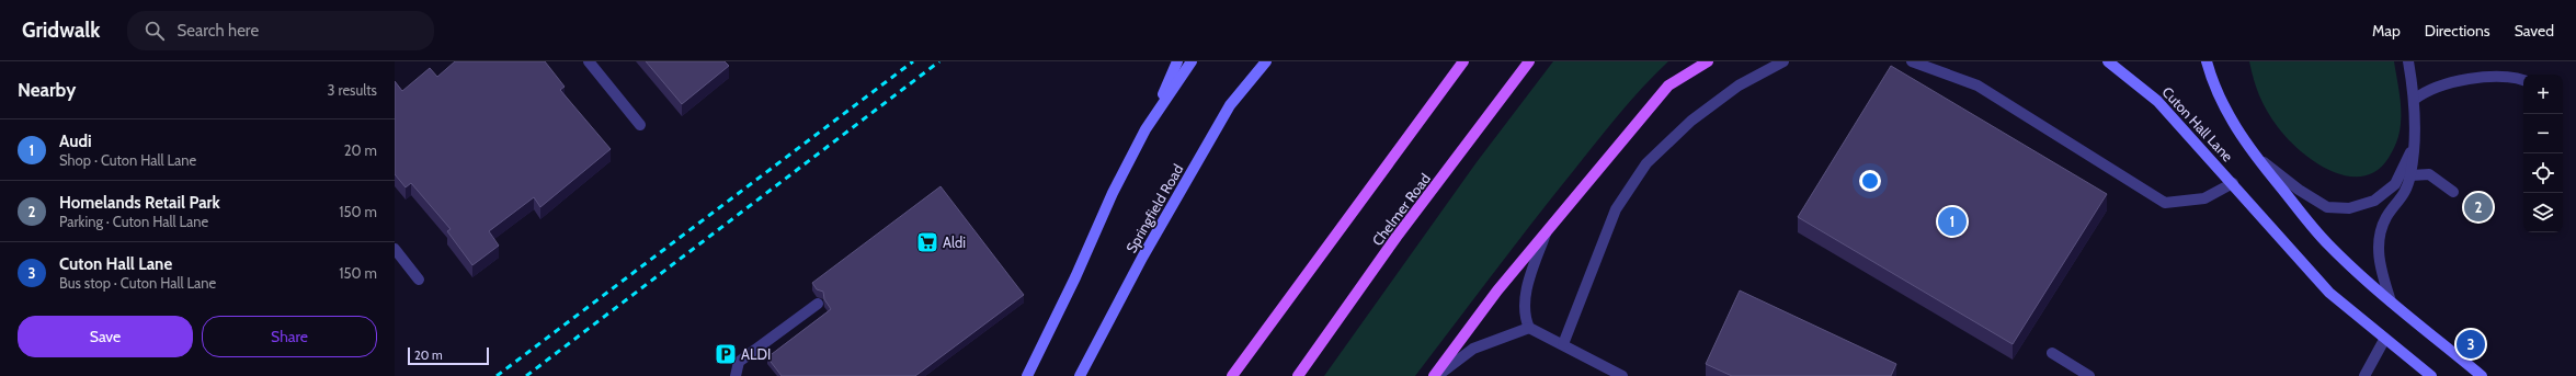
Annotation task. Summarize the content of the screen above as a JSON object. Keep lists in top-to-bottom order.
{
  "streets": {
    "main road": ["Chelmer Road"],
    "street": ["Cuton Hall Lane", "Springfield Road"]
  },
  "places": {
    "supermarket": ["Aldi"],
    "parking": ["ALDI"]
  },
  "scale_bar": "20 m",
  "page": {
    "header": "Gridwalk",
    "search": "Search here",
    "nav": ["Map", "Directions", "Saved"],
    "heading": ["Nearby", "3 results"],
    "map_buttons": ["+", "−"],
    "list": [
      {
        "mark": "1",
        "name": "Audi",
        "note": "Shop · Cuton Hall Lane",
        "value": "20 m"
      },
      {
        "mark": "2",
        "name": "Homelands Retail Park",
        "note": "Parking · Cuton Hall Lane",
        "value": "150 m"
      },
      {
        "mark": "3",
        "name": "Cuton Hall Lane",
        "note": "Bus stop · Cuton Hall Lane",
        "value": "150 m"
      }
    ],
    "pins": ["2", "1", "3"],
    "buttons": ["Save", "Share"],
    "scale": "20 m"
  }
}
